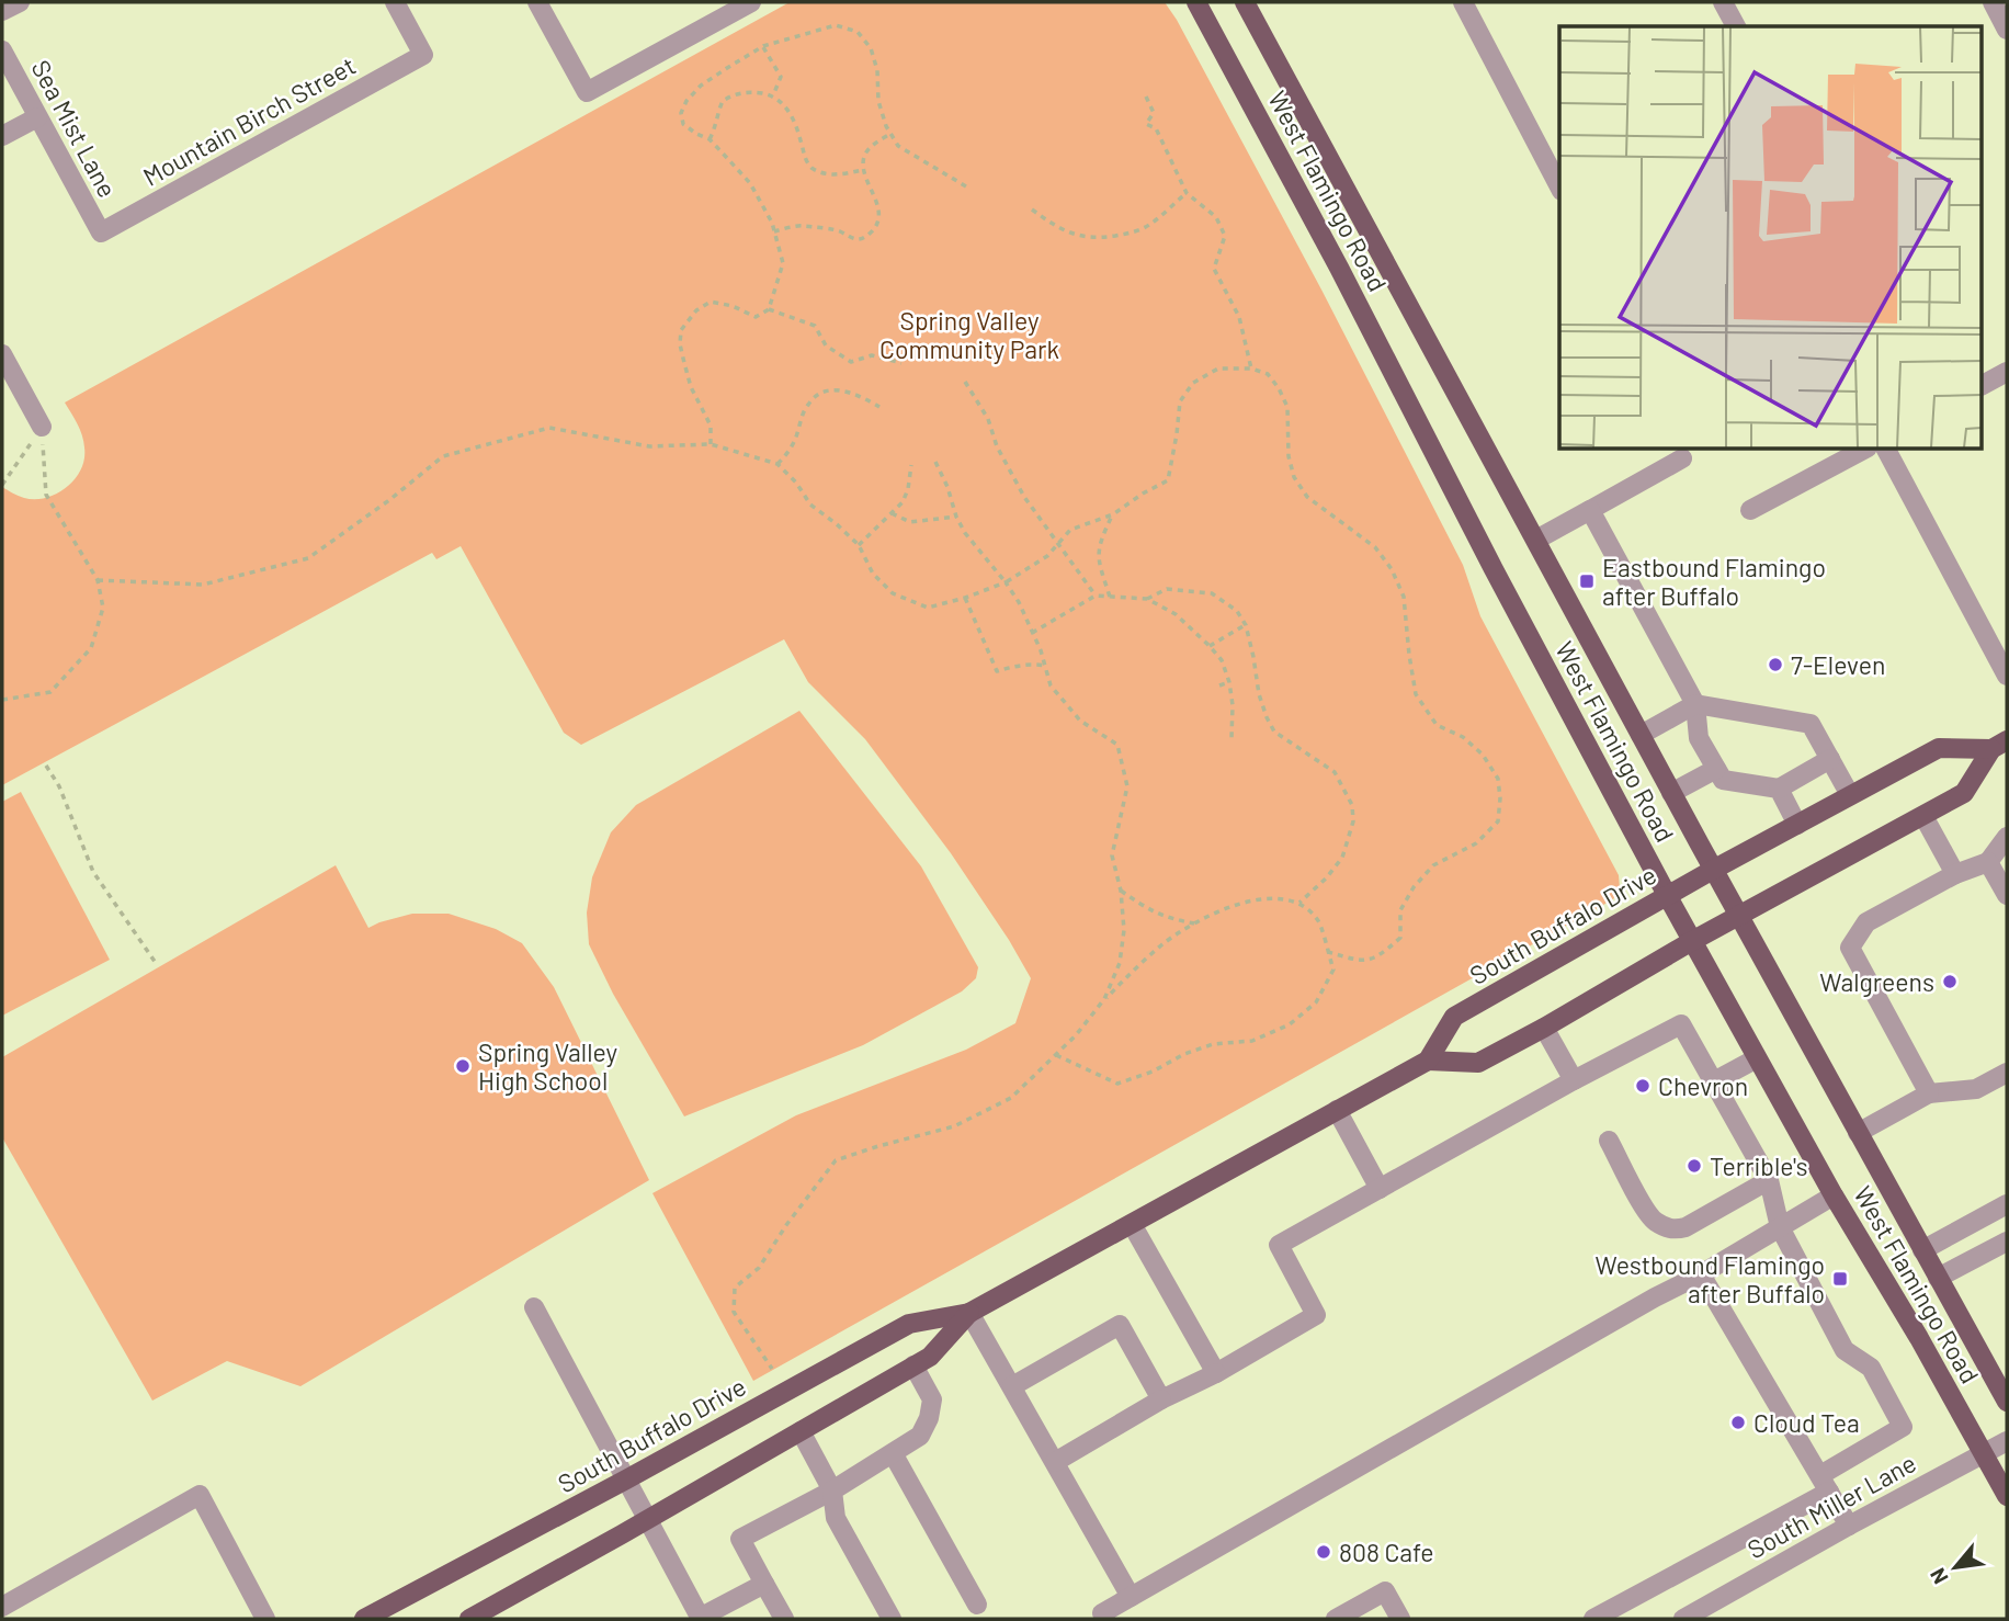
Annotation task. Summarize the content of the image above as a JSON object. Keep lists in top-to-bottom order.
{
  "streets": {
    "main road": ["West Flamingo Road", "South Buffalo Drive"],
    "street": ["Mountain Birch Street", "Sea Mist Lane", "South Miller Lane"]
  },
  "crossings": [
    ["Mountain Birch Street", "Sea Mist Lane"],
    ["West Flamingo Road", "South Buffalo Drive"],
    ["West Flamingo Road", "South Miller Lane"]
  ],
  "parks": ["Spring Valley Community Park"],
  "places": {
    "transit": ["Eastbound Flamingo after Buffalo", "Westbound Flamingo after Buffalo"],
    "other": [
      "7-Eleven",
      "Walgreens",
      "Spring Valley High School",
      "Chevron",
      "Terrible's",
      "Cloud Tea",
      "808 Cafe"
    ]
  },
  "north": "bottom left"
}
